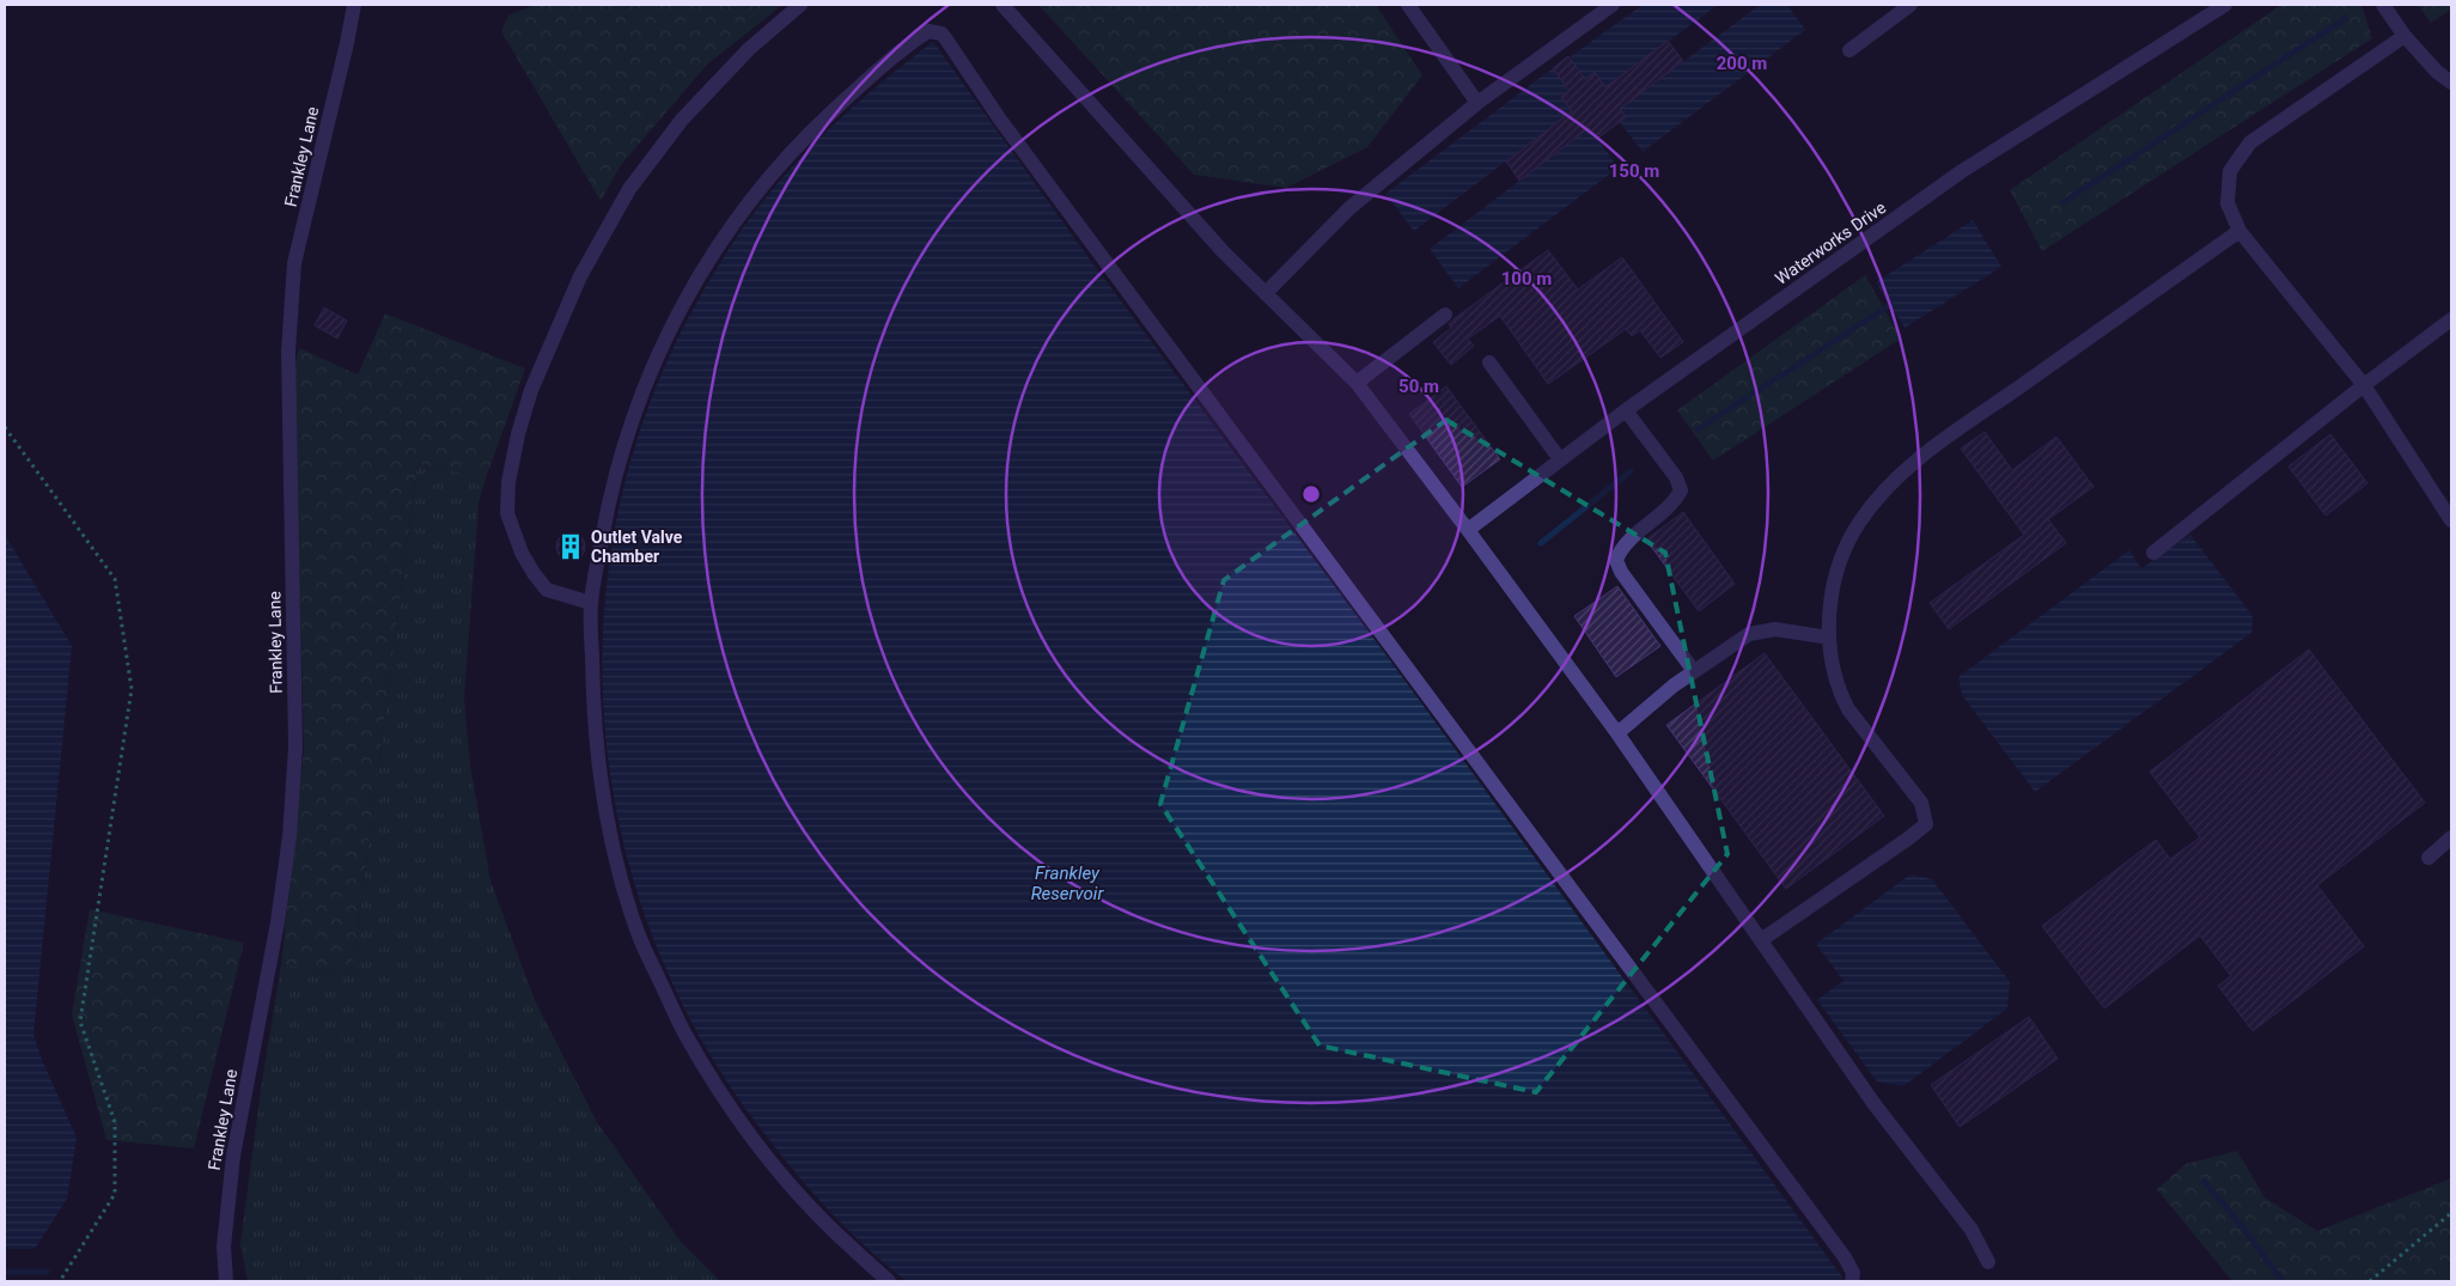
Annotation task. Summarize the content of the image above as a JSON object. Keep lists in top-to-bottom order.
{
  "streets": {
    "street": ["Frankley Lane", "Waterworks Drive"]
  },
  "water": ["Frankley Reservoir"],
  "places": {
    "building": ["Outlet Valve Chamber"]
  },
  "rings": [
    "200 m",
    "150 m",
    "100 m",
    "50 m"
  ]
}
